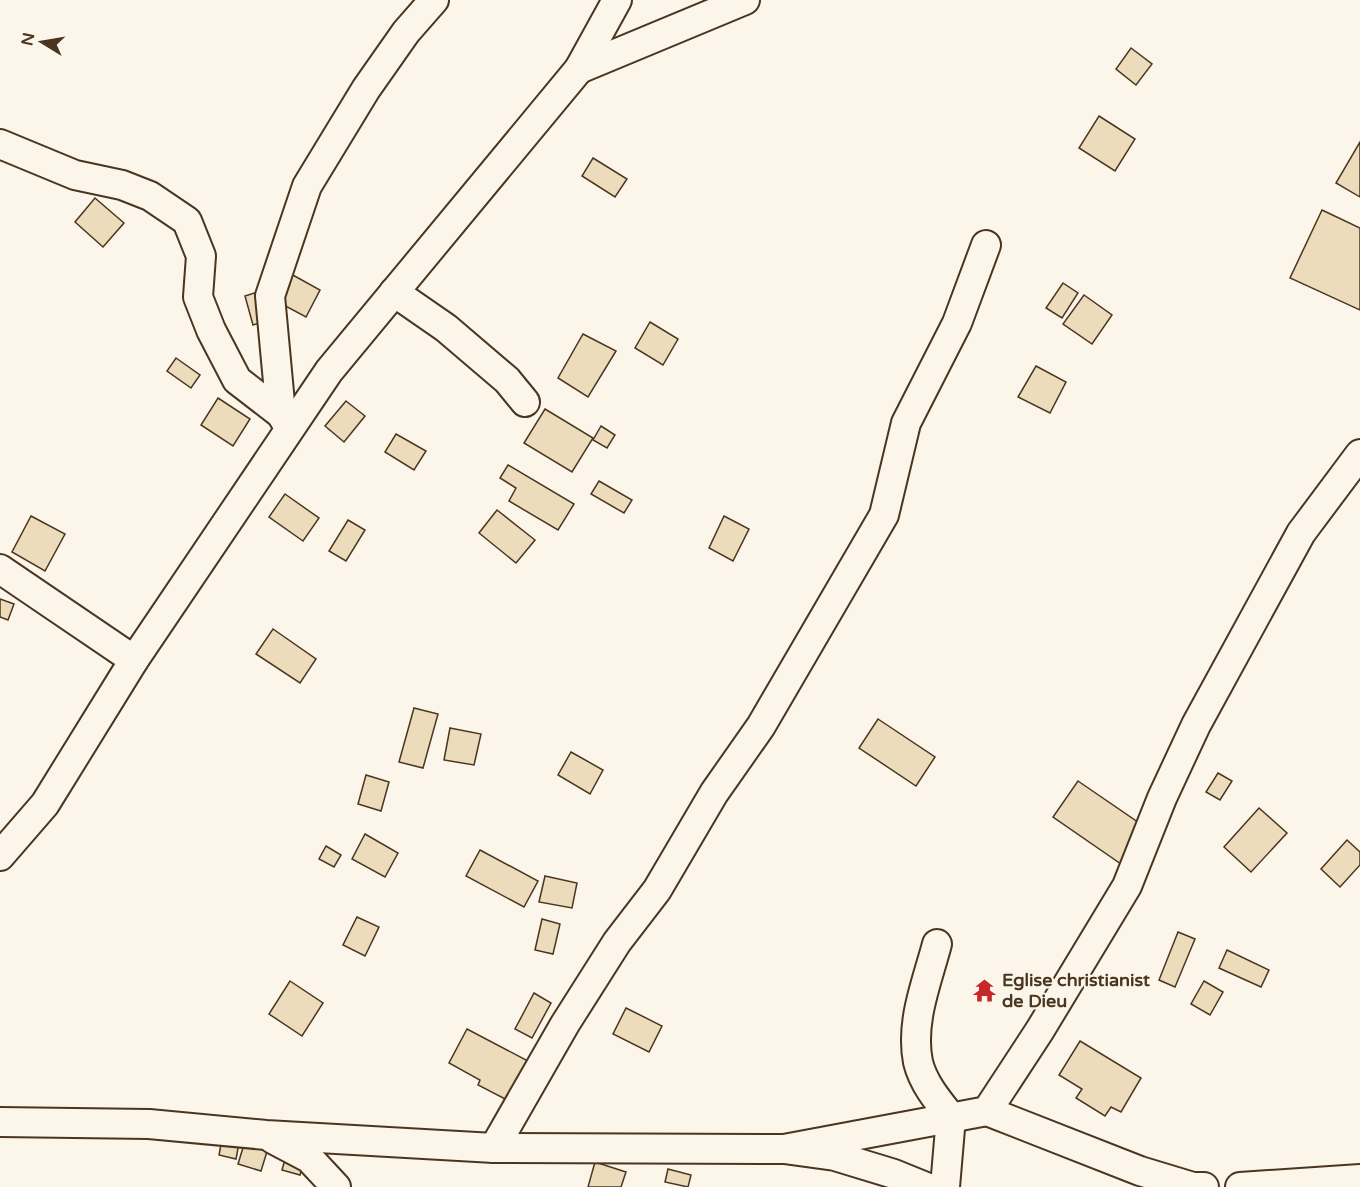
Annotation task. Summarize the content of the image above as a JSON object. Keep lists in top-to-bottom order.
{
  "places": {
    "temple": ["Eglise christianist de Dieu"]
  },
  "north": "left"
}
